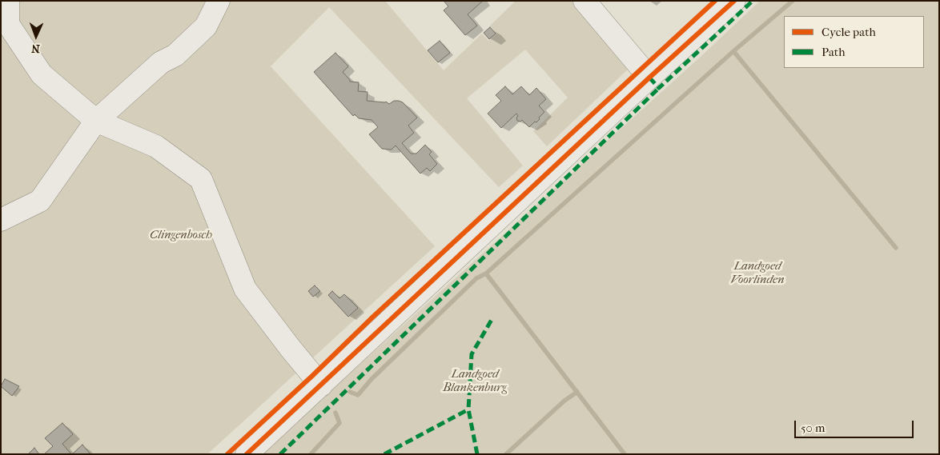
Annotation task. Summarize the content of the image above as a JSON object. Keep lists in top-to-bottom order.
{
  "parks": ["Clingenbosch", "Landgoed Voorlinden", "Landgoed Blankenburg"],
  "legend": ["Cycle path", "Path"],
  "scale_bar": "50 m",
  "north": "bottom"
}
